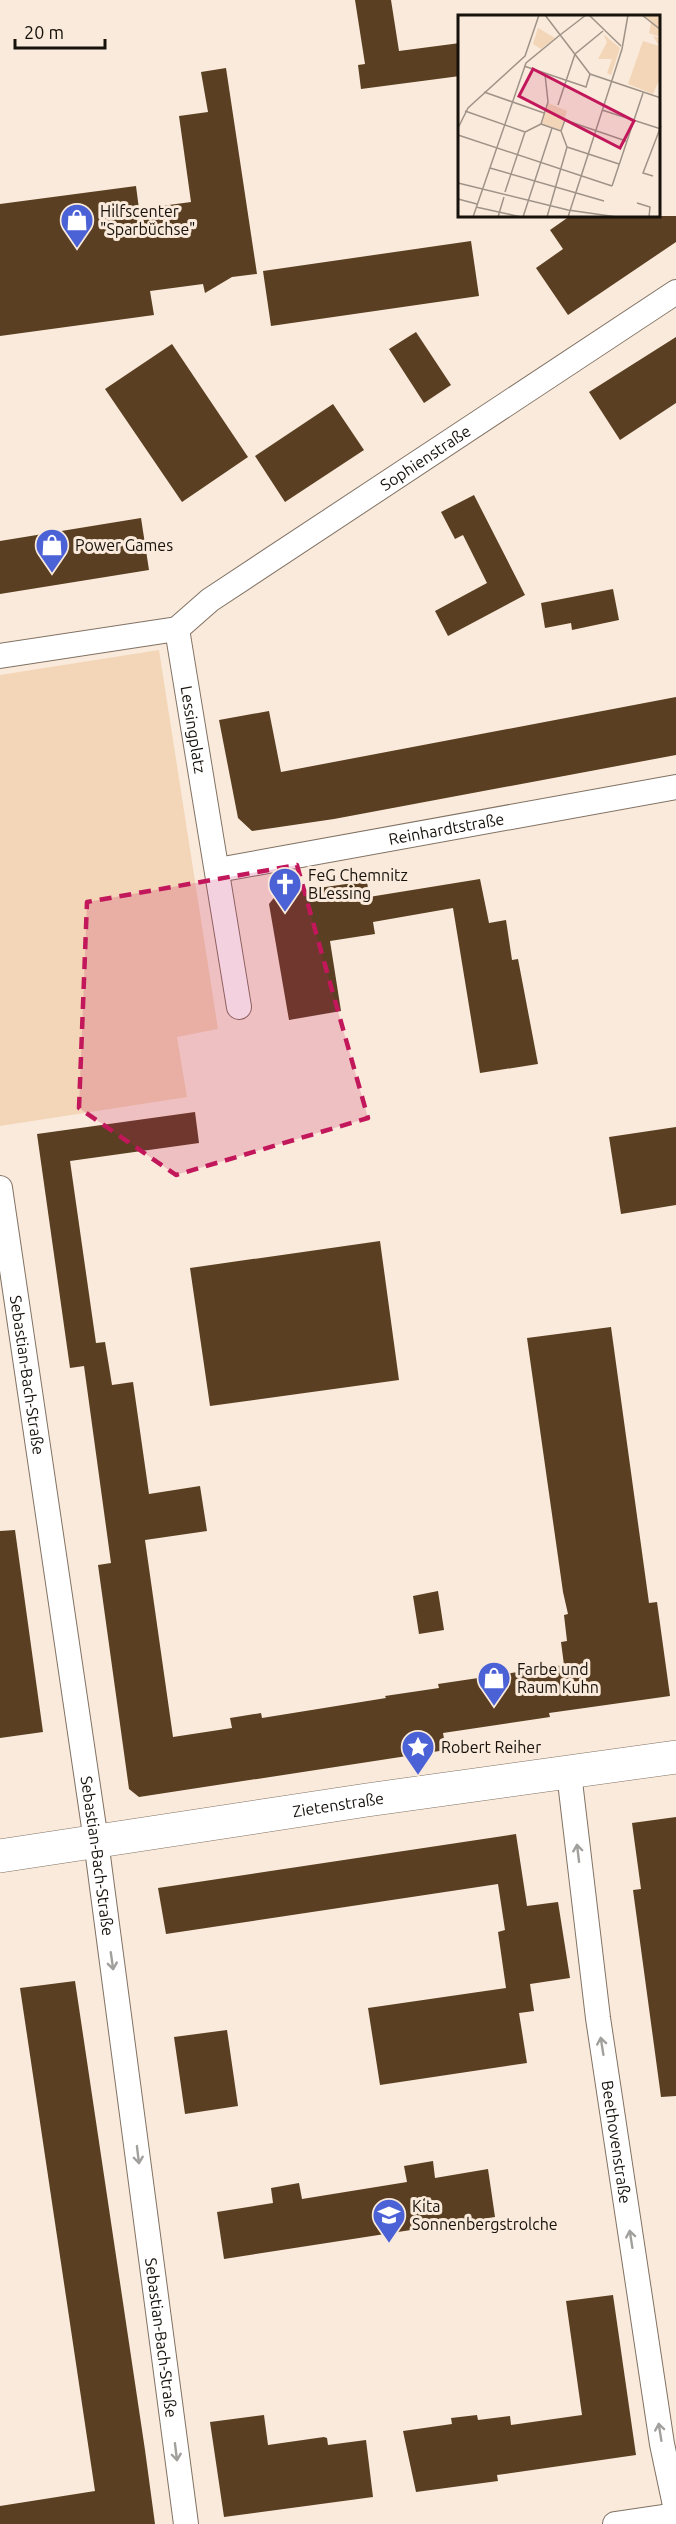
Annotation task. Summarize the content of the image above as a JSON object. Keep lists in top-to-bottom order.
{
  "streets": {
    "street": [
      "Sophienstraße",
      "Lessingplatz",
      "Reinhardtstraße",
      "Sebastian-Bach-Straße",
      "Zietenstraße",
      "Beethovenstraße"
    ]
  },
  "crossings": [
    ["Sophienstraße", "Lessingplatz"],
    ["Lessingplatz", "Reinhardtstraße"],
    ["Sebastian-Bach-Straße", "Zietenstraße"],
    ["Zietenstraße", "Beethovenstraße"]
  ],
  "one_way": ["Sebastian-Bach-Straße", "Beethovenstraße"],
  "places": {
    "shop": ["Hilfscenter \"Sparbüchse\"", "Power Games", "Farbe und Raum Kuhn"],
    "church": ["FeG Chemnitz BLessing"],
    "place": ["Robert Reiher"],
    "school or university": ["Kita Sonnenbergstrolche"]
  },
  "scale_bar": "20 m"
}
